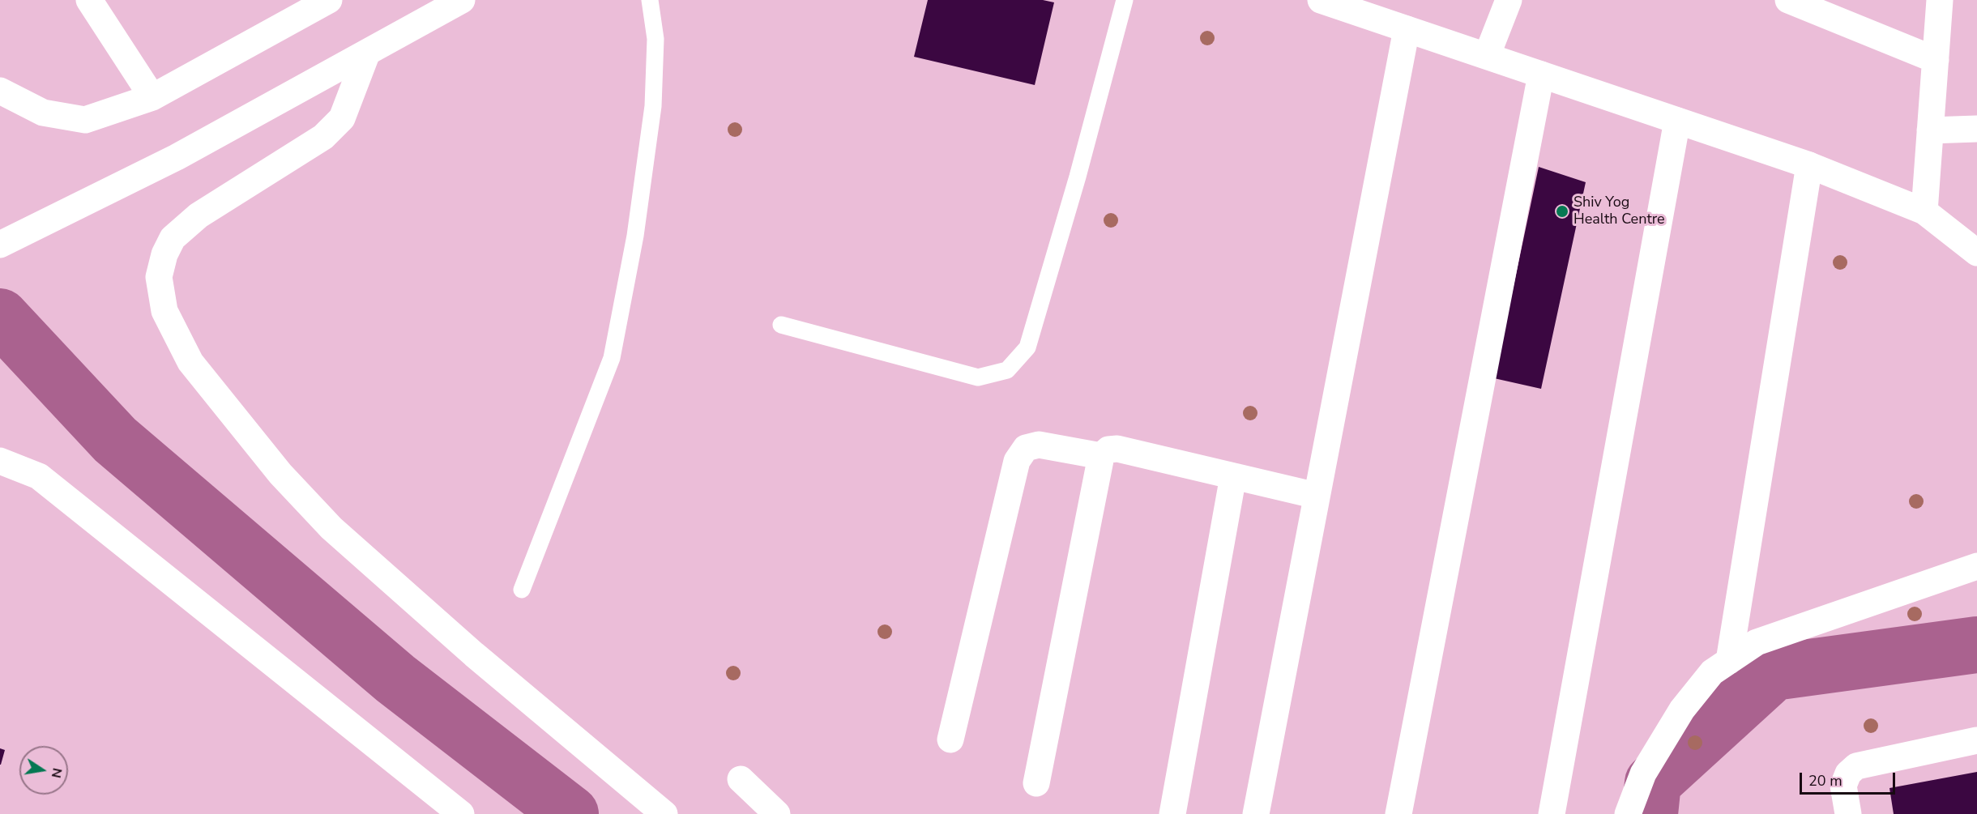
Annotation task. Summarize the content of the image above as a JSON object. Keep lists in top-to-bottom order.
{
  "places": ["Shiv Yog Health Centre"],
  "scale_bar": "20 m",
  "north": "right"
}
